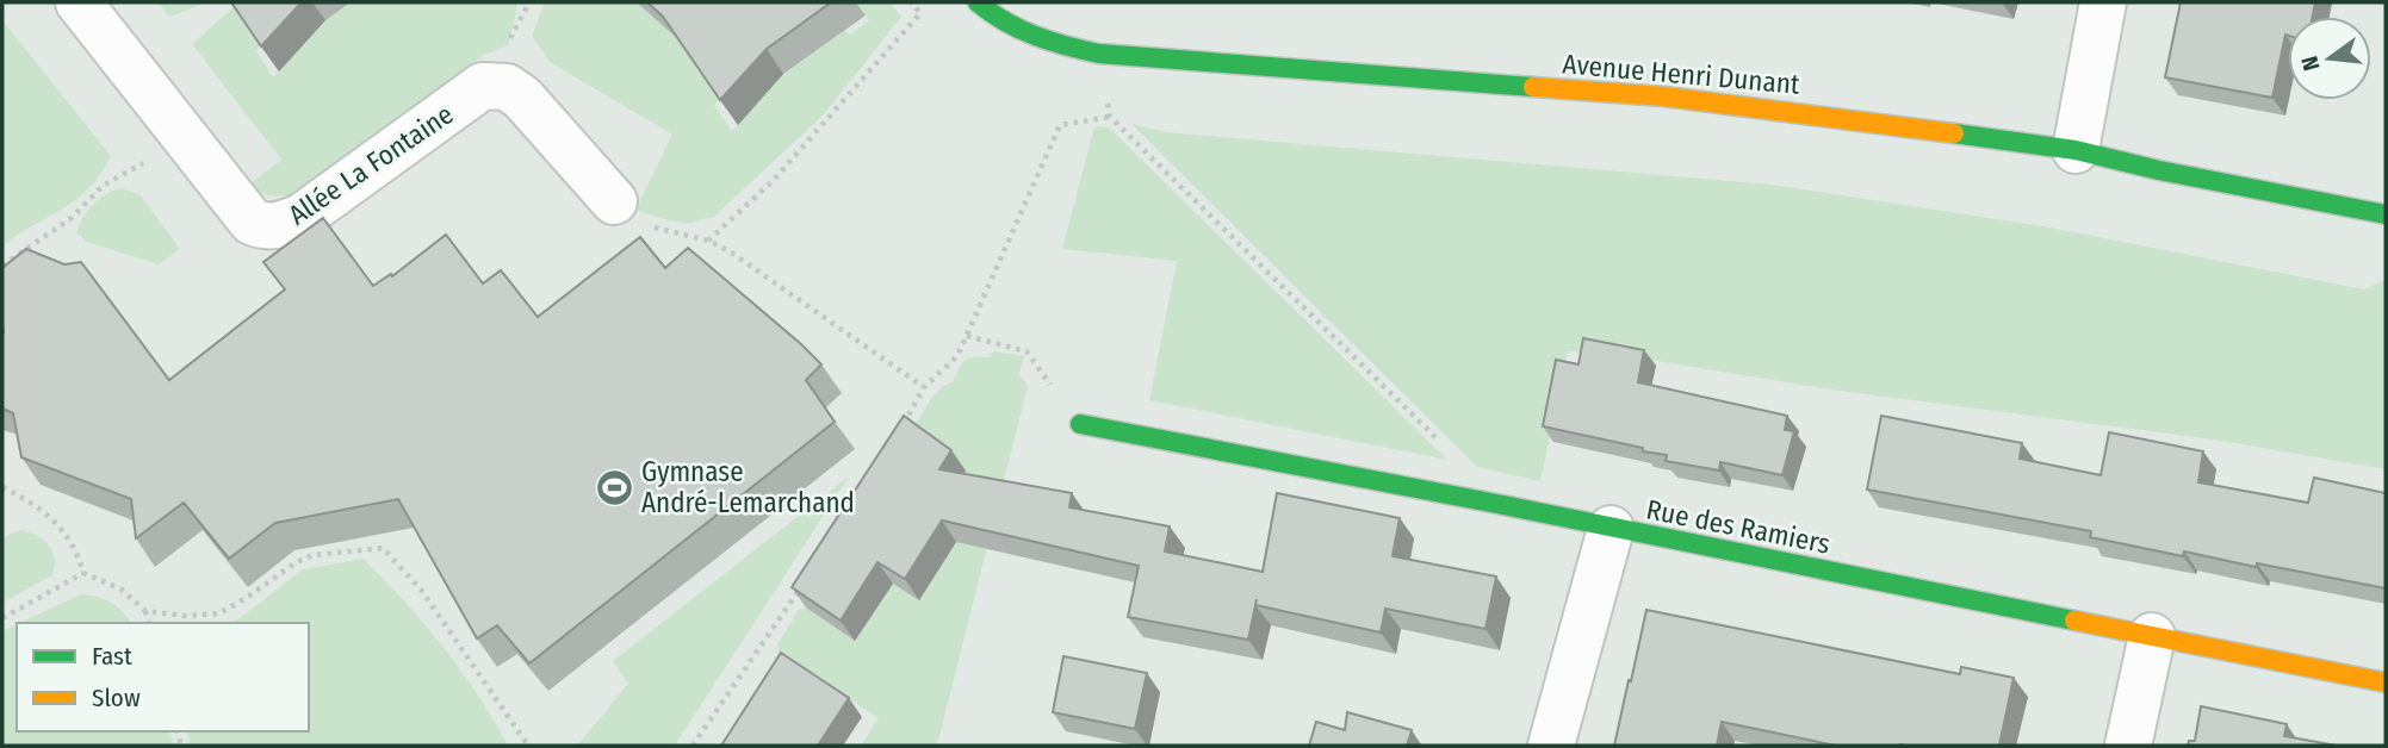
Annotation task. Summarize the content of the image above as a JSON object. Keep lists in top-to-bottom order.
{
  "streets": {
    "street": ["Avenue Henri Dunant", "Allée La Fontaine", "Rue des Ramiers"]
  },
  "places": {
    "sports": ["Gymnase André-Lemarchand"]
  },
  "legend": ["Fast", "Slow"],
  "north": "left"
}
